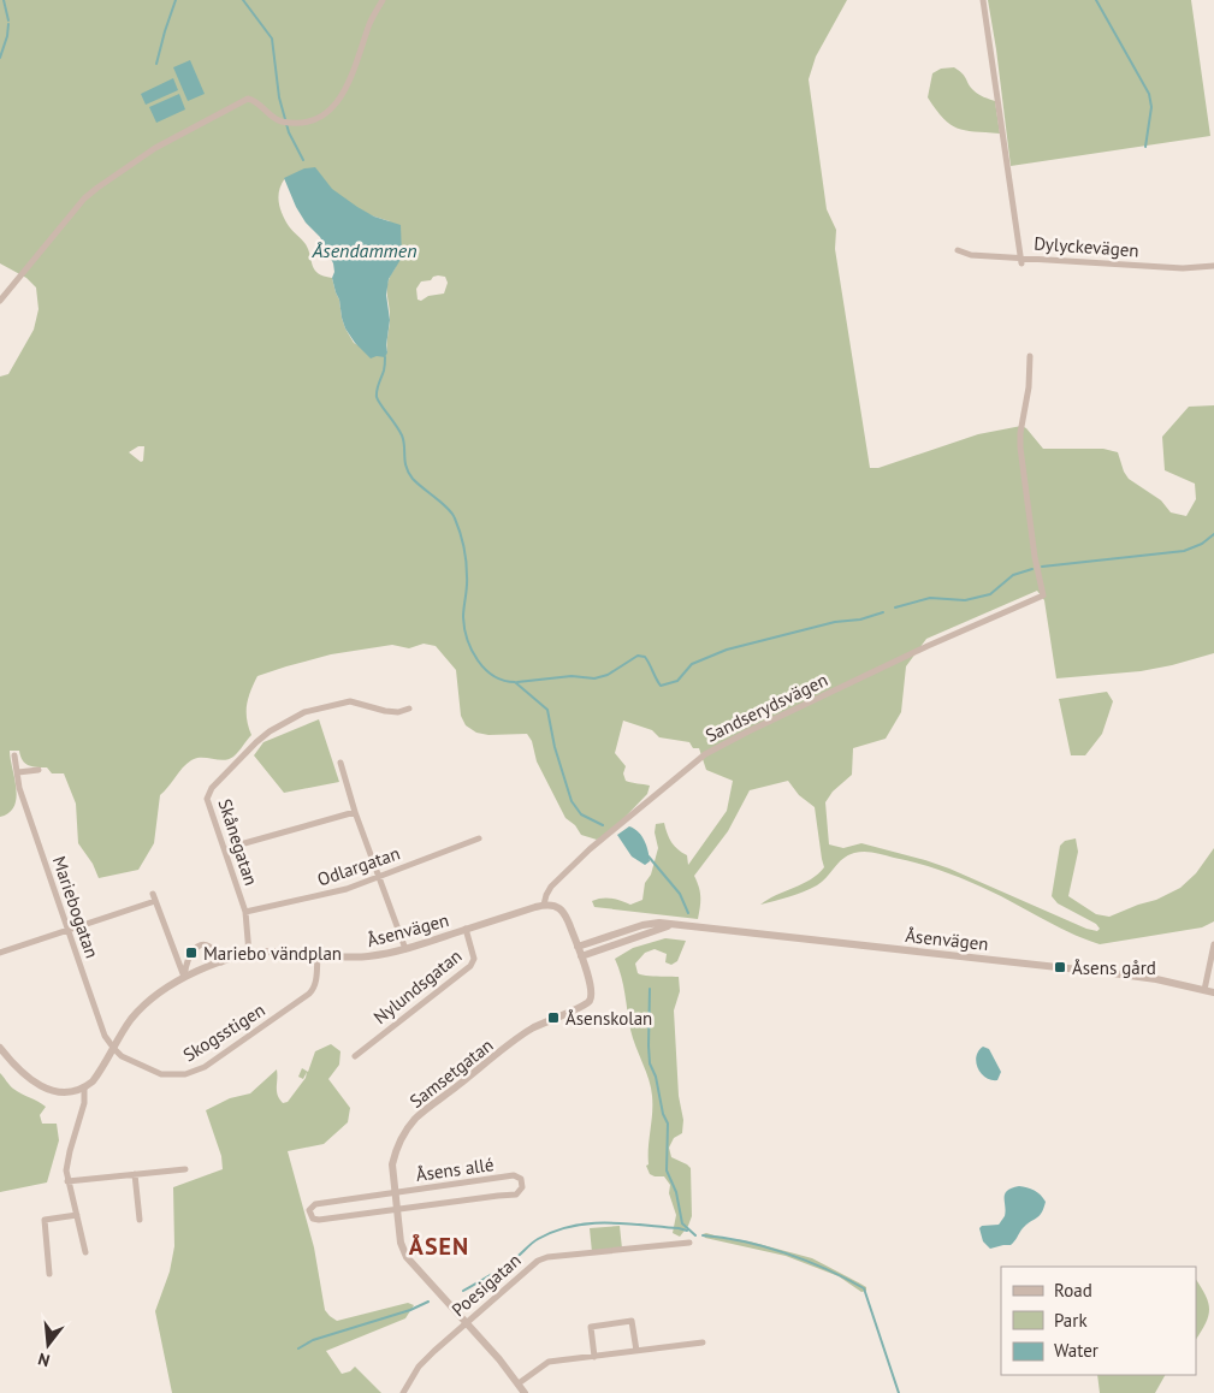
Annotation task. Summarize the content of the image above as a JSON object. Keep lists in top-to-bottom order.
{
  "streets": {
    "street": [
      "Dylyckevägen",
      "Sandserydsvägen",
      "Skånegatan",
      "Odlargatan",
      "Mariebogatan",
      "Åsenvägen",
      "Nylundsgatan",
      "Skogsstigen",
      "Samsetgatan",
      "Åsens allé",
      "Poesigatan"
    ]
  },
  "crossings": [
    ["Sandserydsvägen", "Åsenvägen"],
    ["Skånegatan", "Odlargatan"],
    ["Skånegatan", "Åsenvägen"],
    ["Mariebogatan", "Åsenvägen"],
    ["Mariebogatan", "Skogsstigen"],
    ["Åsenvägen", "Nylundsgatan"],
    ["Åsenvägen", "Skogsstigen"],
    ["Åsenvägen", "Samsetgatan"],
    ["Samsetgatan", "Åsens allé"],
    ["Samsetgatan", "Poesigatan"]
  ],
  "districts": ["ÅSEN"],
  "water": ["Åsendammen"],
  "places": {
    "transit": ["Mariebo vändplan", "Åsens gård", "Åsenskolan"]
  },
  "legend": ["Road", "Park", "Water"],
  "north": "bottom"
}
